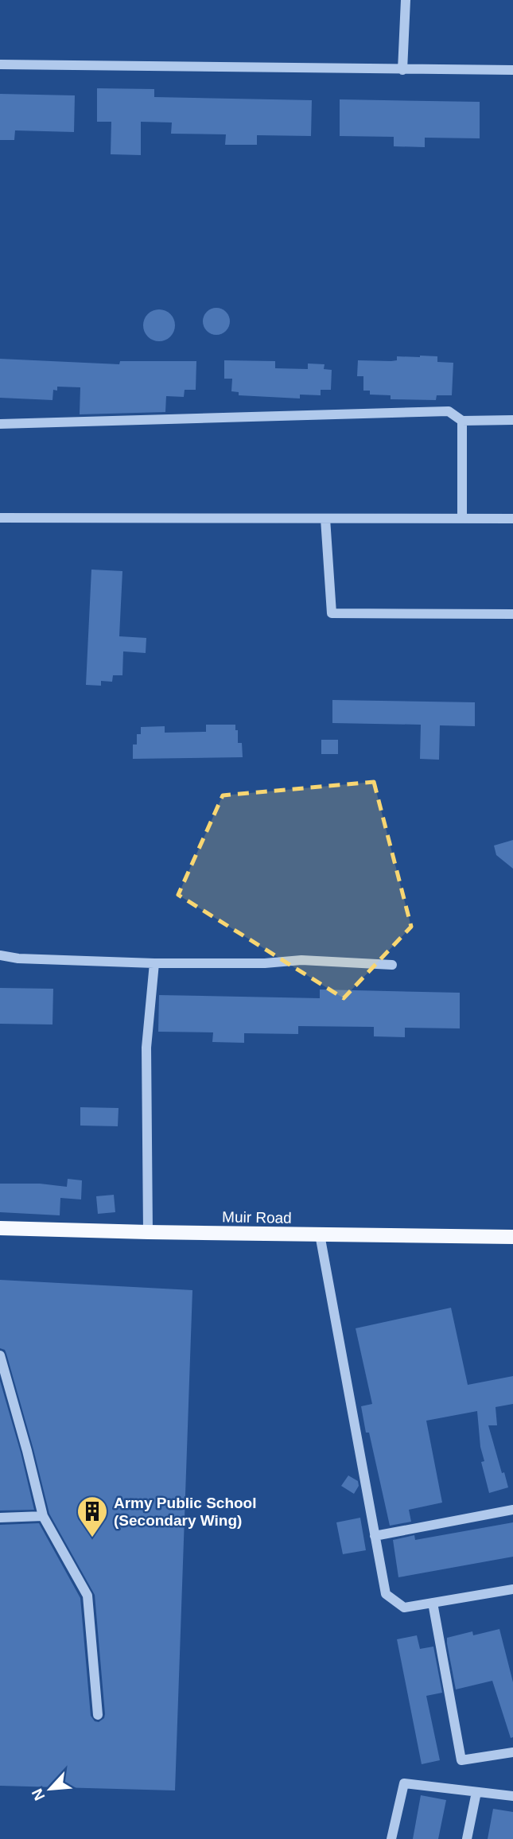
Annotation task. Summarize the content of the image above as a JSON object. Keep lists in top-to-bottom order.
{
  "streets": {
    "main road": ["Muir Road"]
  },
  "places": {
    "building": ["Army Public School (Secondary Wing)"]
  },
  "north": "bottom left"
}
